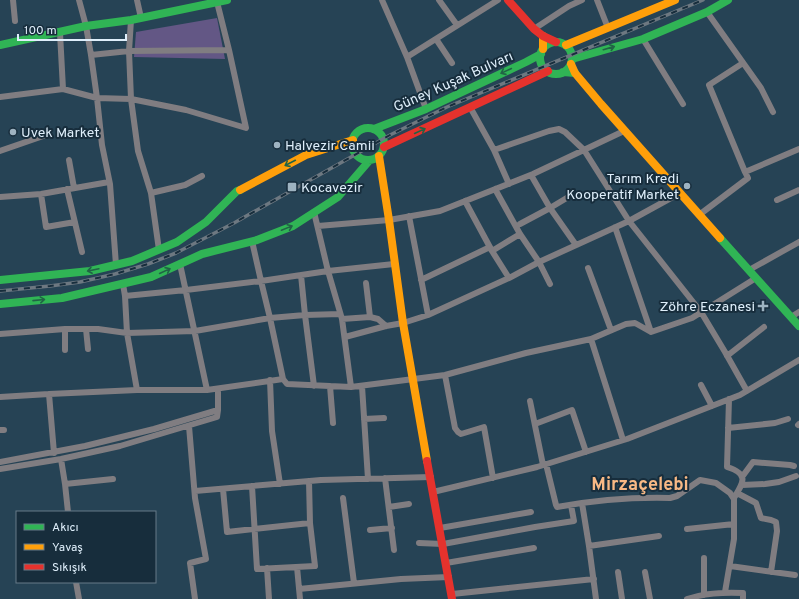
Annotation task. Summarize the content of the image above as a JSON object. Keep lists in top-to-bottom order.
{
  "streets": {
    "main road": ["Güney Kuşak Bulvarı"]
  },
  "districts": ["Mirzaçelebi"],
  "places": {
    "other": ["Uvek Market", "Halvezir Camii", "Tarım Kredi Kooperatif Market"],
    "transit": ["Kocavezir"],
    "health": ["Zöhre Eczanesi"]
  },
  "legend": ["Akıcı", "Yavaş", "Sıkışık"],
  "scale_bar": "100 m"
}
